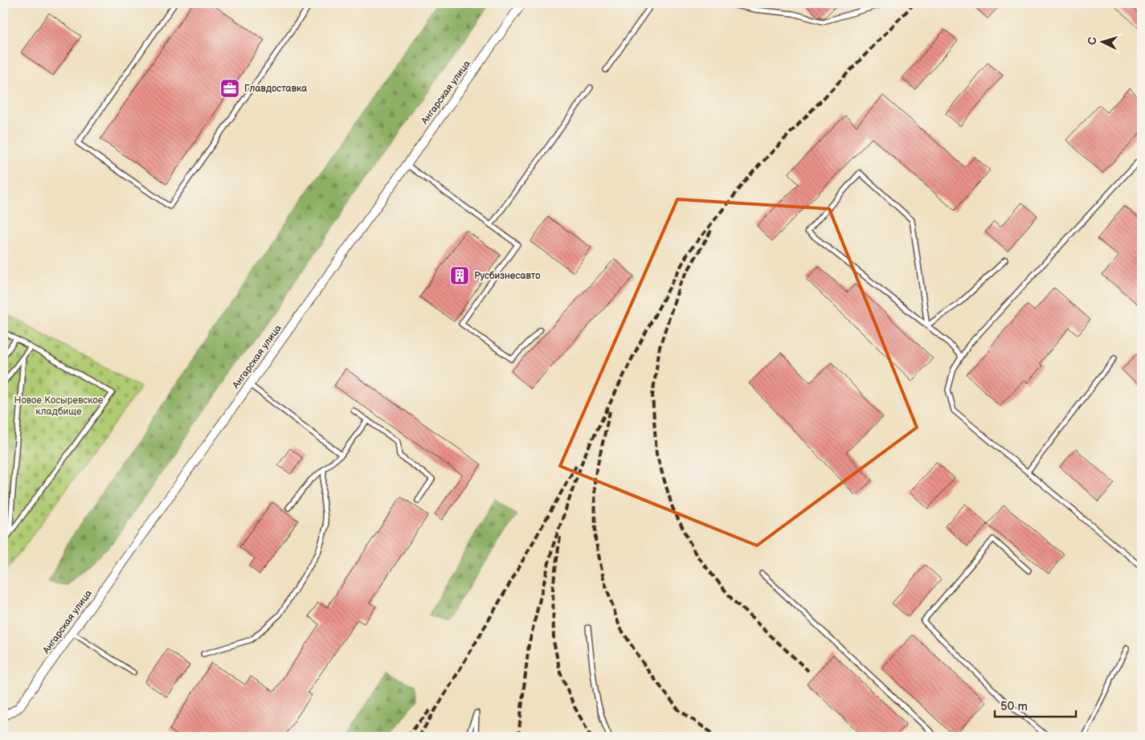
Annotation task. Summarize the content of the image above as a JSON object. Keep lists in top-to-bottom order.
{
  "streets": {
    "street": ["Ангарская улица"]
  },
  "parks": ["Новое Косыревское кладбище"],
  "places": {
    "office": ["Главдоставка"],
    "building": ["Русбизнесавто"]
  },
  "scale_bar": "50 m",
  "north": "left"
}
